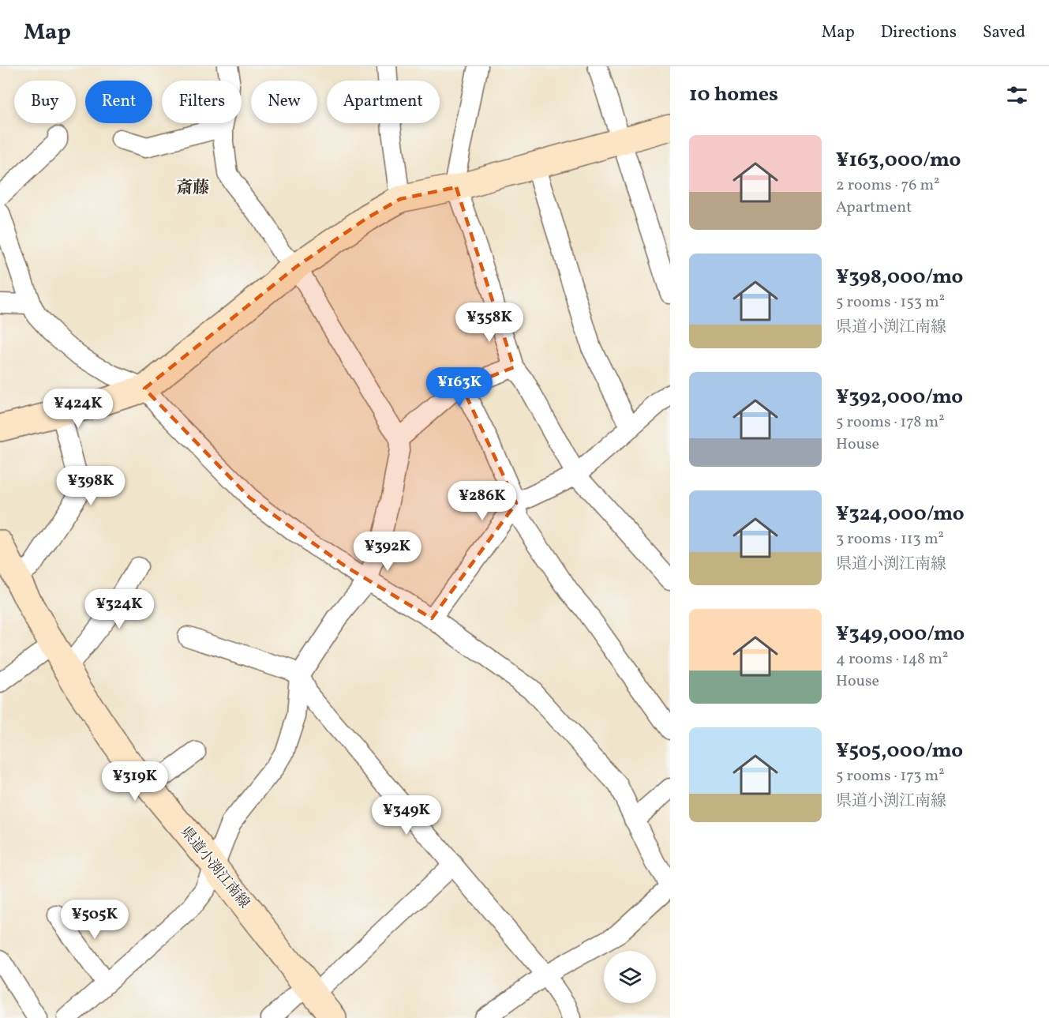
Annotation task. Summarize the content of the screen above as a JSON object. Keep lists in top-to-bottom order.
{
  "streets": {
    "street": ["県道小渕江南線"]
  },
  "districts": ["斎藤"],
  "page": {
    "header": "Map",
    "nav": ["Map", "Directions", "Saved"],
    "heading": "10 homes",
    "chip": [
      "Buy",
      "Rent",
      "Filters",
      "New",
      "Apartment"
    ],
    "list": [
      {
        "name": "¥163,000/mo",
        "note": "2 rooms · 76 m² · Apartment"
      },
      {
        "name": "¥398,000/mo",
        "note": "5 rooms · 153 m² · 県道小渕江南線"
      },
      {
        "name": "¥392,000/mo",
        "note": "5 rooms · 178 m² · House"
      },
      {
        "name": "¥324,000/mo",
        "note": "3 rooms · 113 m² · 県道小渕江南線"
      },
      {
        "name": "¥349,000/mo",
        "note": "4 rooms · 148 m² · House"
      },
      {
        "name": "¥505,000/mo",
        "note": "5 rooms · 173 m² · 県道小渕江南線"
      }
    ],
    "price": [
      "¥358K",
      "¥163K",
      "¥424K",
      "¥398K",
      "¥286K",
      "¥392K",
      "¥324K",
      "¥319K",
      "¥349K",
      "¥505K"
    ]
  }
}
